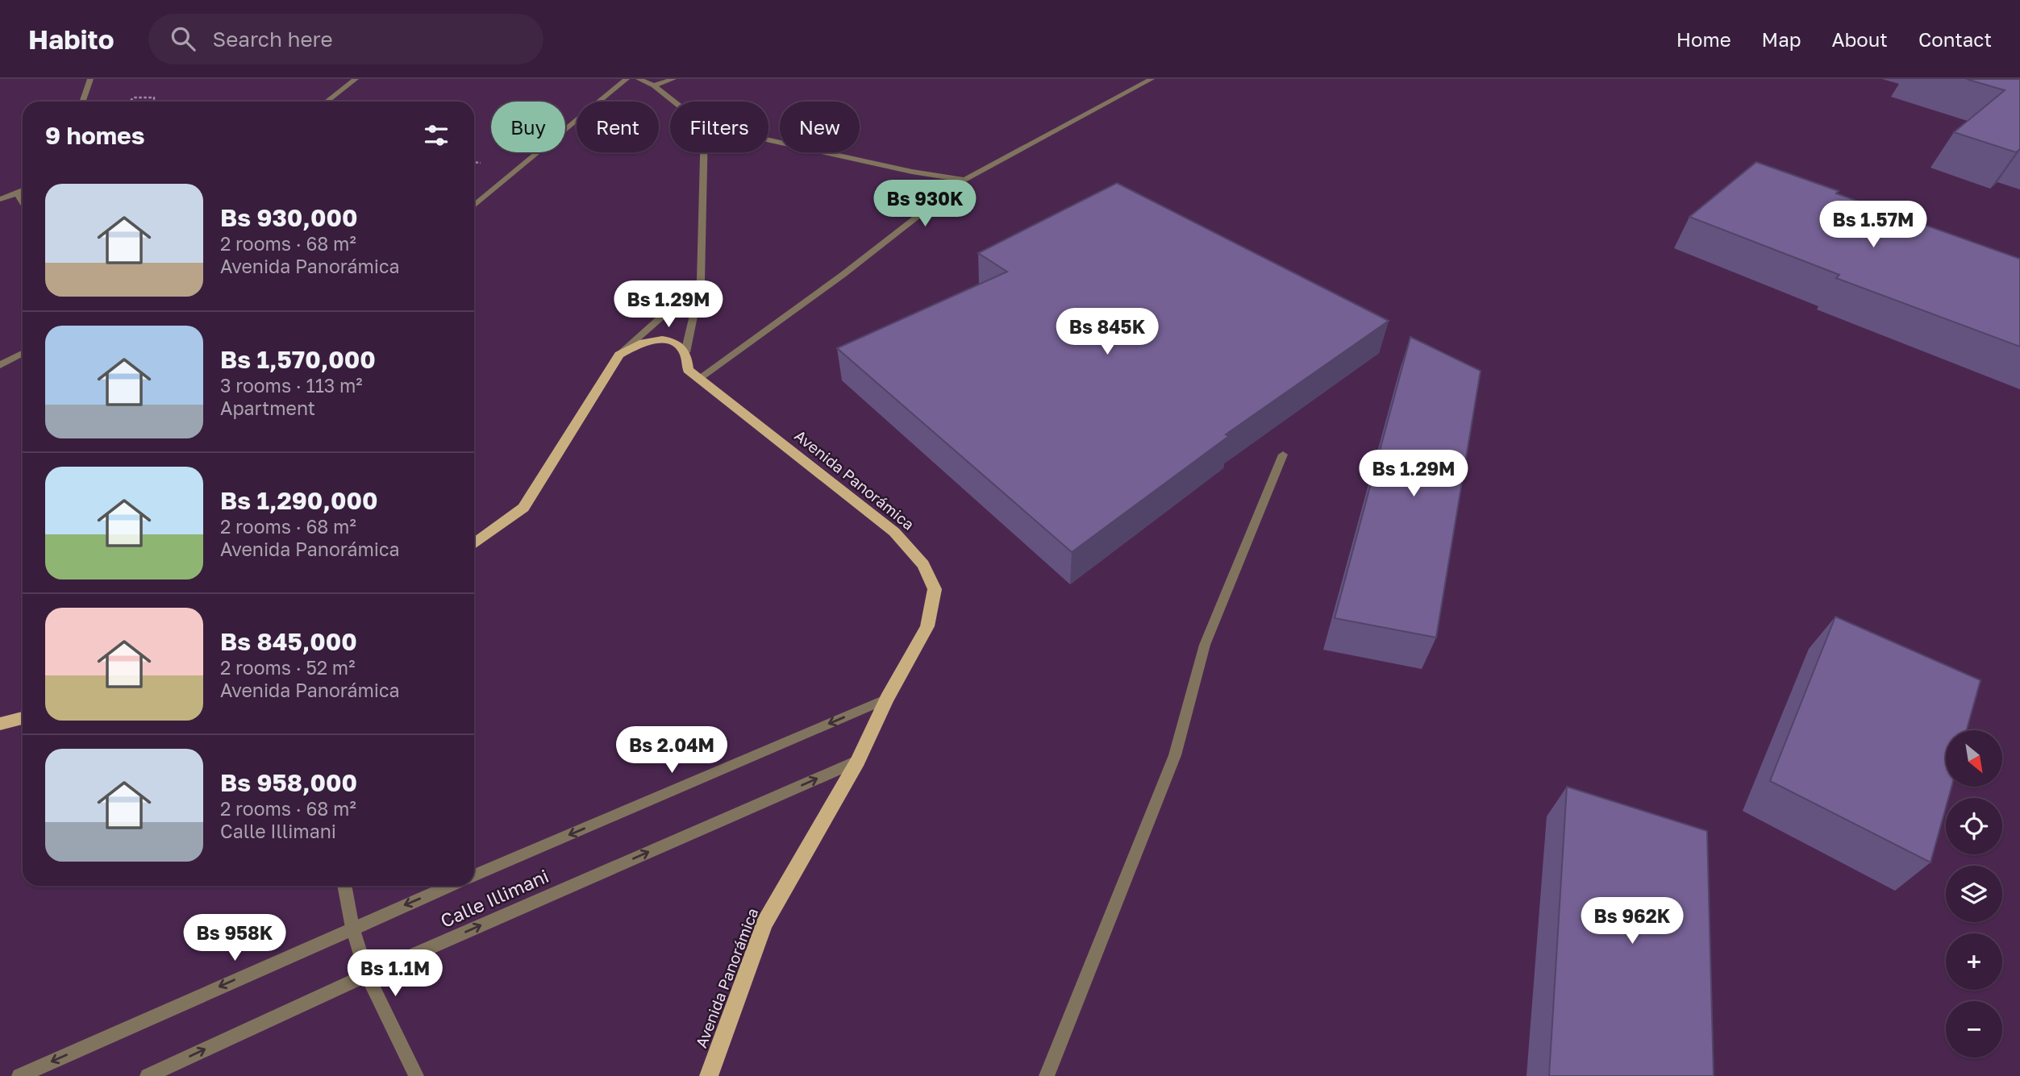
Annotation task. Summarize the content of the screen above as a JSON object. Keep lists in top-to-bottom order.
{
  "streets": {
    "main road": ["Avenida Panorámica"],
    "street": ["Calle Illimani"]
  },
  "crossings": [
    ["Avenida Panorámica", "Calle Illimani"]
  ],
  "north": "bottom right",
  "page": {
    "header": "Habito",
    "search": "Search here",
    "nav": [
      "Home",
      "Map",
      "About",
      "Contact"
    ],
    "chip": [
      "Buy",
      "Rent",
      "Filters",
      "New"
    ],
    "heading": "9 homes",
    "list": [
      {
        "name": "Bs 930,000",
        "note": "2 rooms · 68 m² · Avenida Panorámica"
      },
      {
        "name": "Bs 1,570,000",
        "note": "3 rooms · 113 m² · Apartment"
      },
      {
        "name": "Bs 1,290,000",
        "note": "2 rooms · 68 m² · Avenida Panorámica"
      },
      {
        "name": "Bs 845,000",
        "note": "2 rooms · 52 m² · Avenida Panorámica"
      },
      {
        "name": "Bs 958,000",
        "note": "2 rooms · 68 m² · Calle Illimani"
      }
    ],
    "price": [
      "Bs 930K",
      "Bs 1.57M",
      "Bs 1.29M",
      "Bs 845K",
      "Bs 1.29M",
      "Bs 2.04M",
      "Bs 962K",
      "Bs 958K",
      "Bs 1.1M"
    ],
    "map_buttons": ["+", "−"]
  }
}
